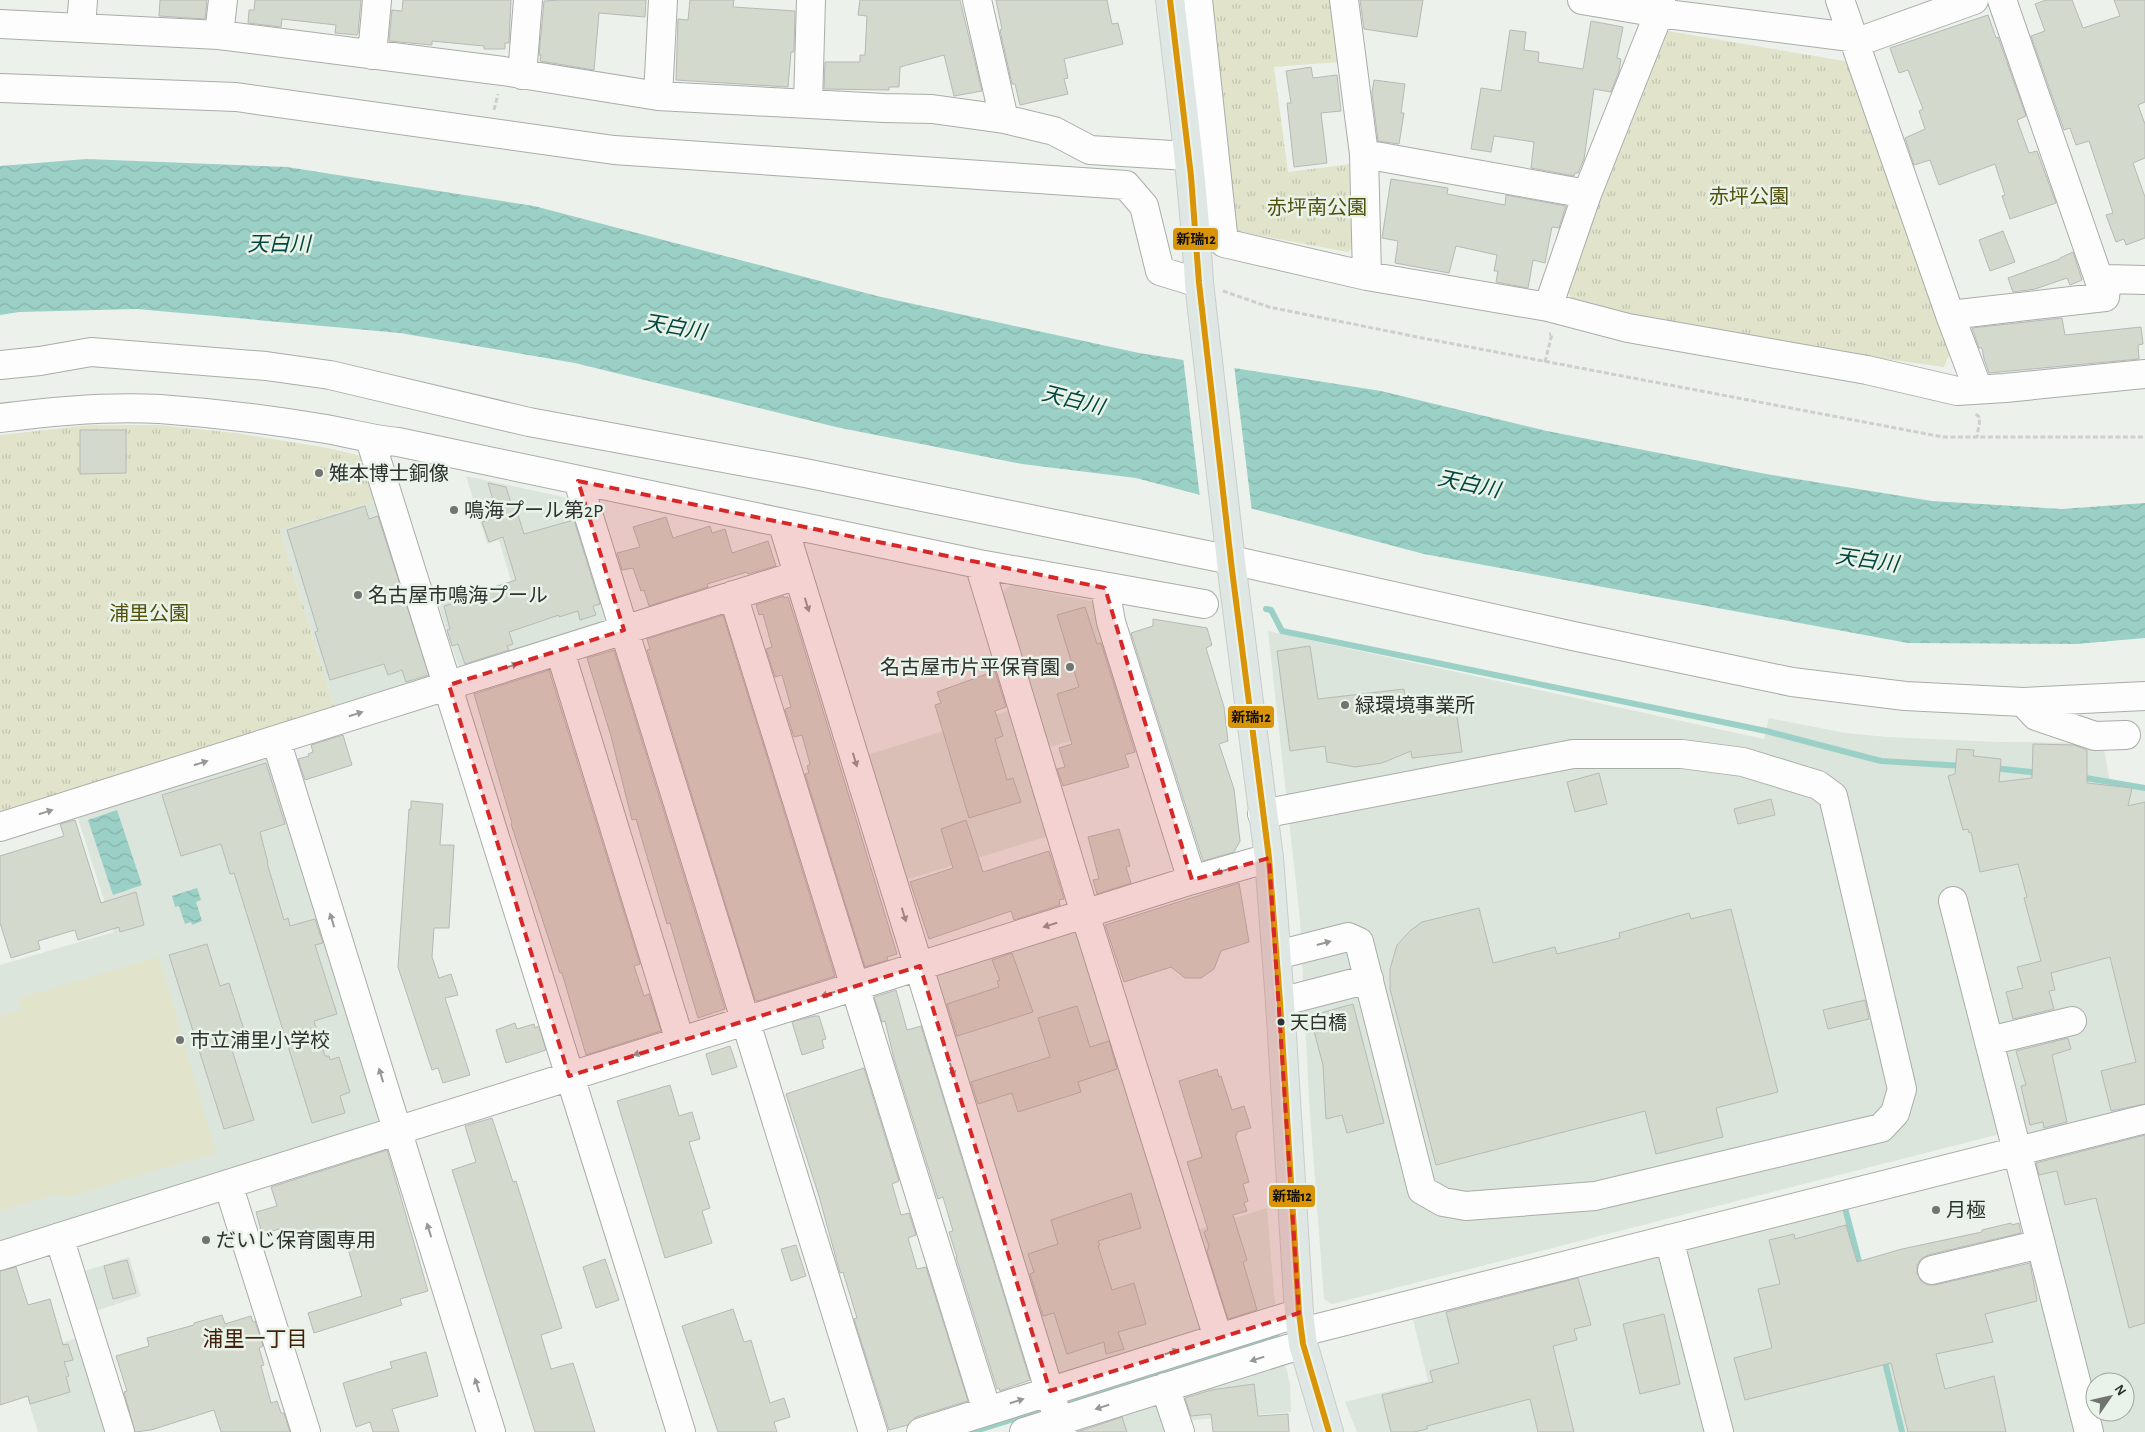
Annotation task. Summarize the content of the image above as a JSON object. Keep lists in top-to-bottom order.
{
  "districts": ["浦里一丁目"],
  "water": ["天白川"],
  "parks": ["赤坪公園", "赤坪南公園", "浦里公園"],
  "places": [
    "雉本博士銅像",
    "鳴海プール第2P",
    "名古屋市鳴海プール",
    "名古屋市片平保育園",
    "緑環境事業所",
    "天白橋",
    "市立浦里小学校",
    "月極",
    "だいじ保育園専用"
  ],
  "lines": ["transit line 新瑞12"],
  "north": "top right"
}
